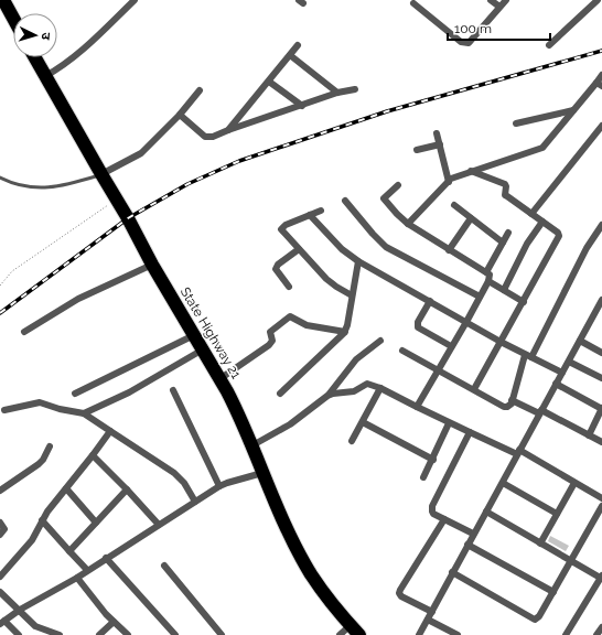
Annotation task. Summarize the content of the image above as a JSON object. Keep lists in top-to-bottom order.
{
  "streets": {
    "highway": ["State Highway 21"]
  },
  "scale_bar": "100 m",
  "north": "right"
}
